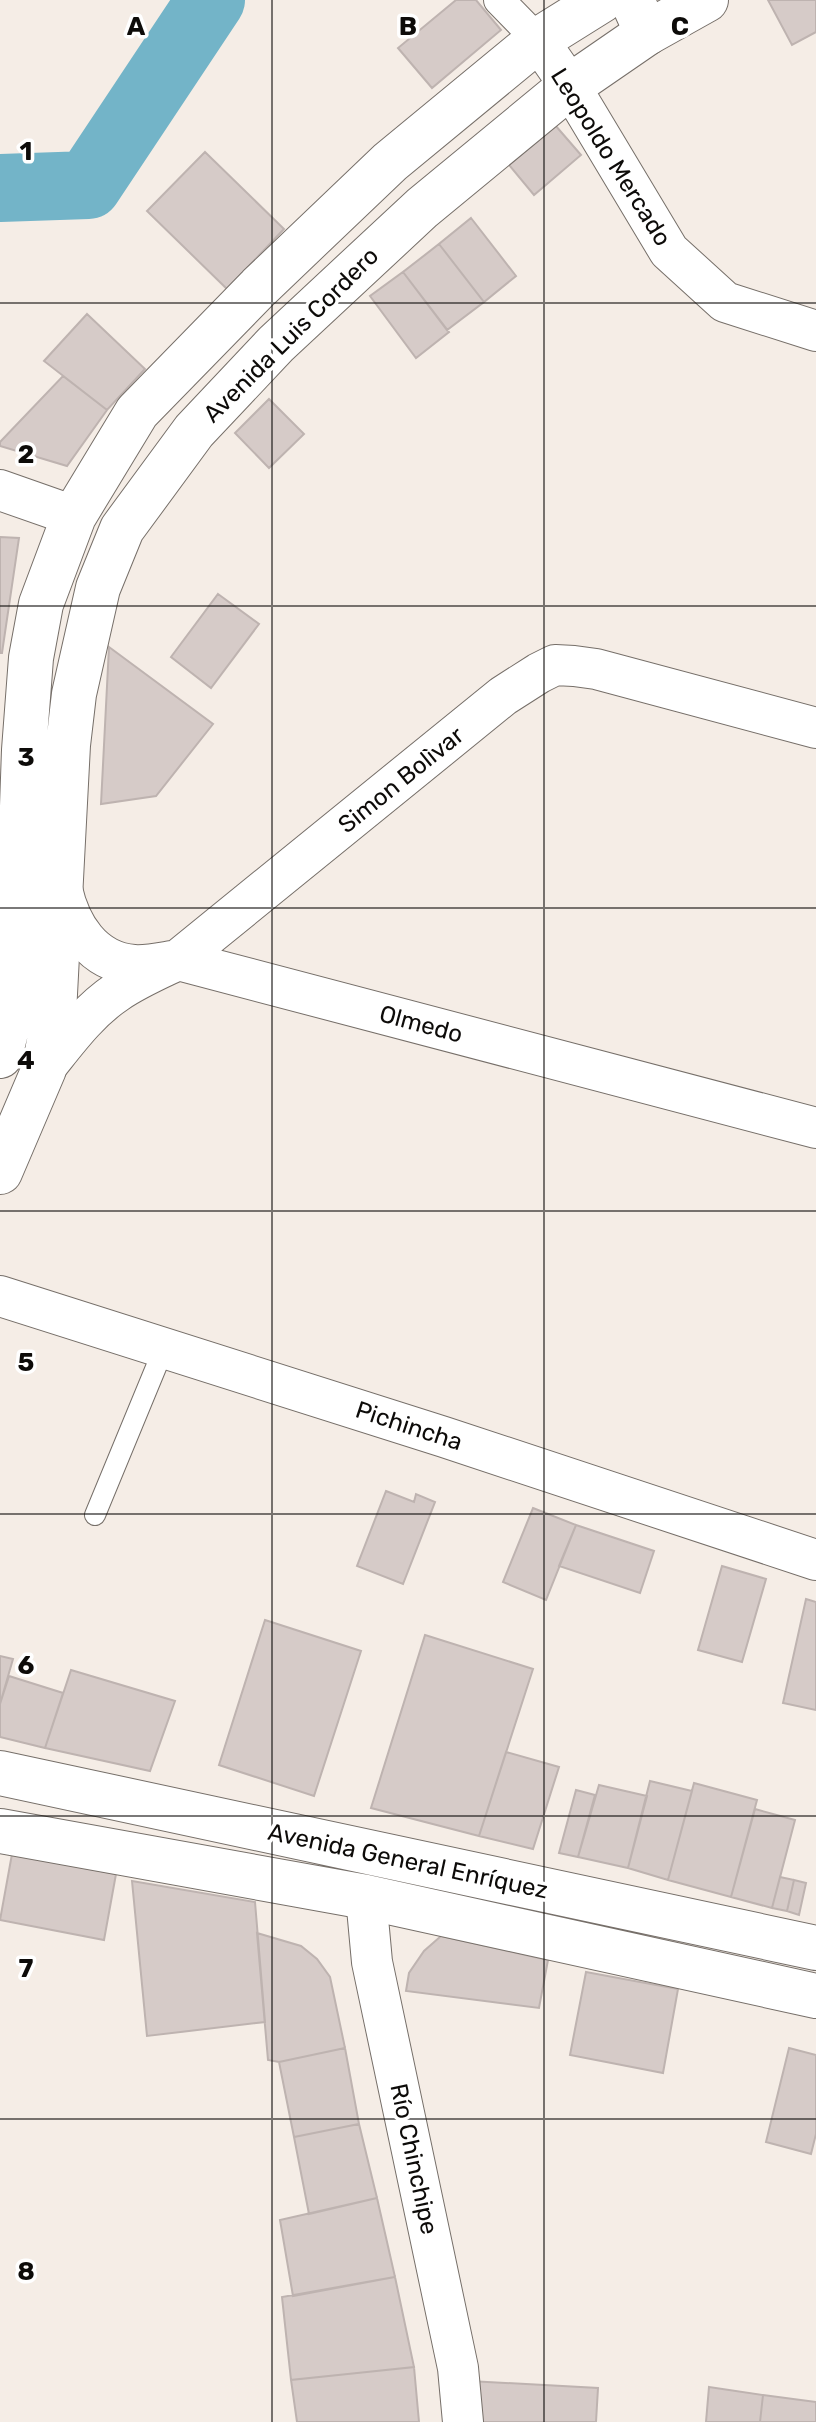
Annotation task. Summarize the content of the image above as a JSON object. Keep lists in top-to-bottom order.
{
  "streets": {
    "main road": ["Avenida Luis Cordero", "Avenida General Enríquez"],
    "street": [
      "Leopoldo Mercado",
      "Simon Bolìvar",
      "Olmedo",
      "Pichincha",
      "Río Chinchipe"
    ]
  },
  "crossings": [
    ["Leopoldo Mercado", "Avenida Luis Cordero"],
    ["Avenida Luis Cordero", "Simon Bolìvar"],
    ["Avenida Luis Cordero", "Olmedo"],
    ["Simon Bolìvar", "Olmedo"],
    ["Avenida General Enríquez", "Río Chinchipe"]
  ],
  "grid": {
    "columns": ["A", "B", "C"],
    "rows": [
      "1",
      "2",
      "3",
      "4",
      "5",
      "6",
      "7",
      "8"
    ]
  }
}
